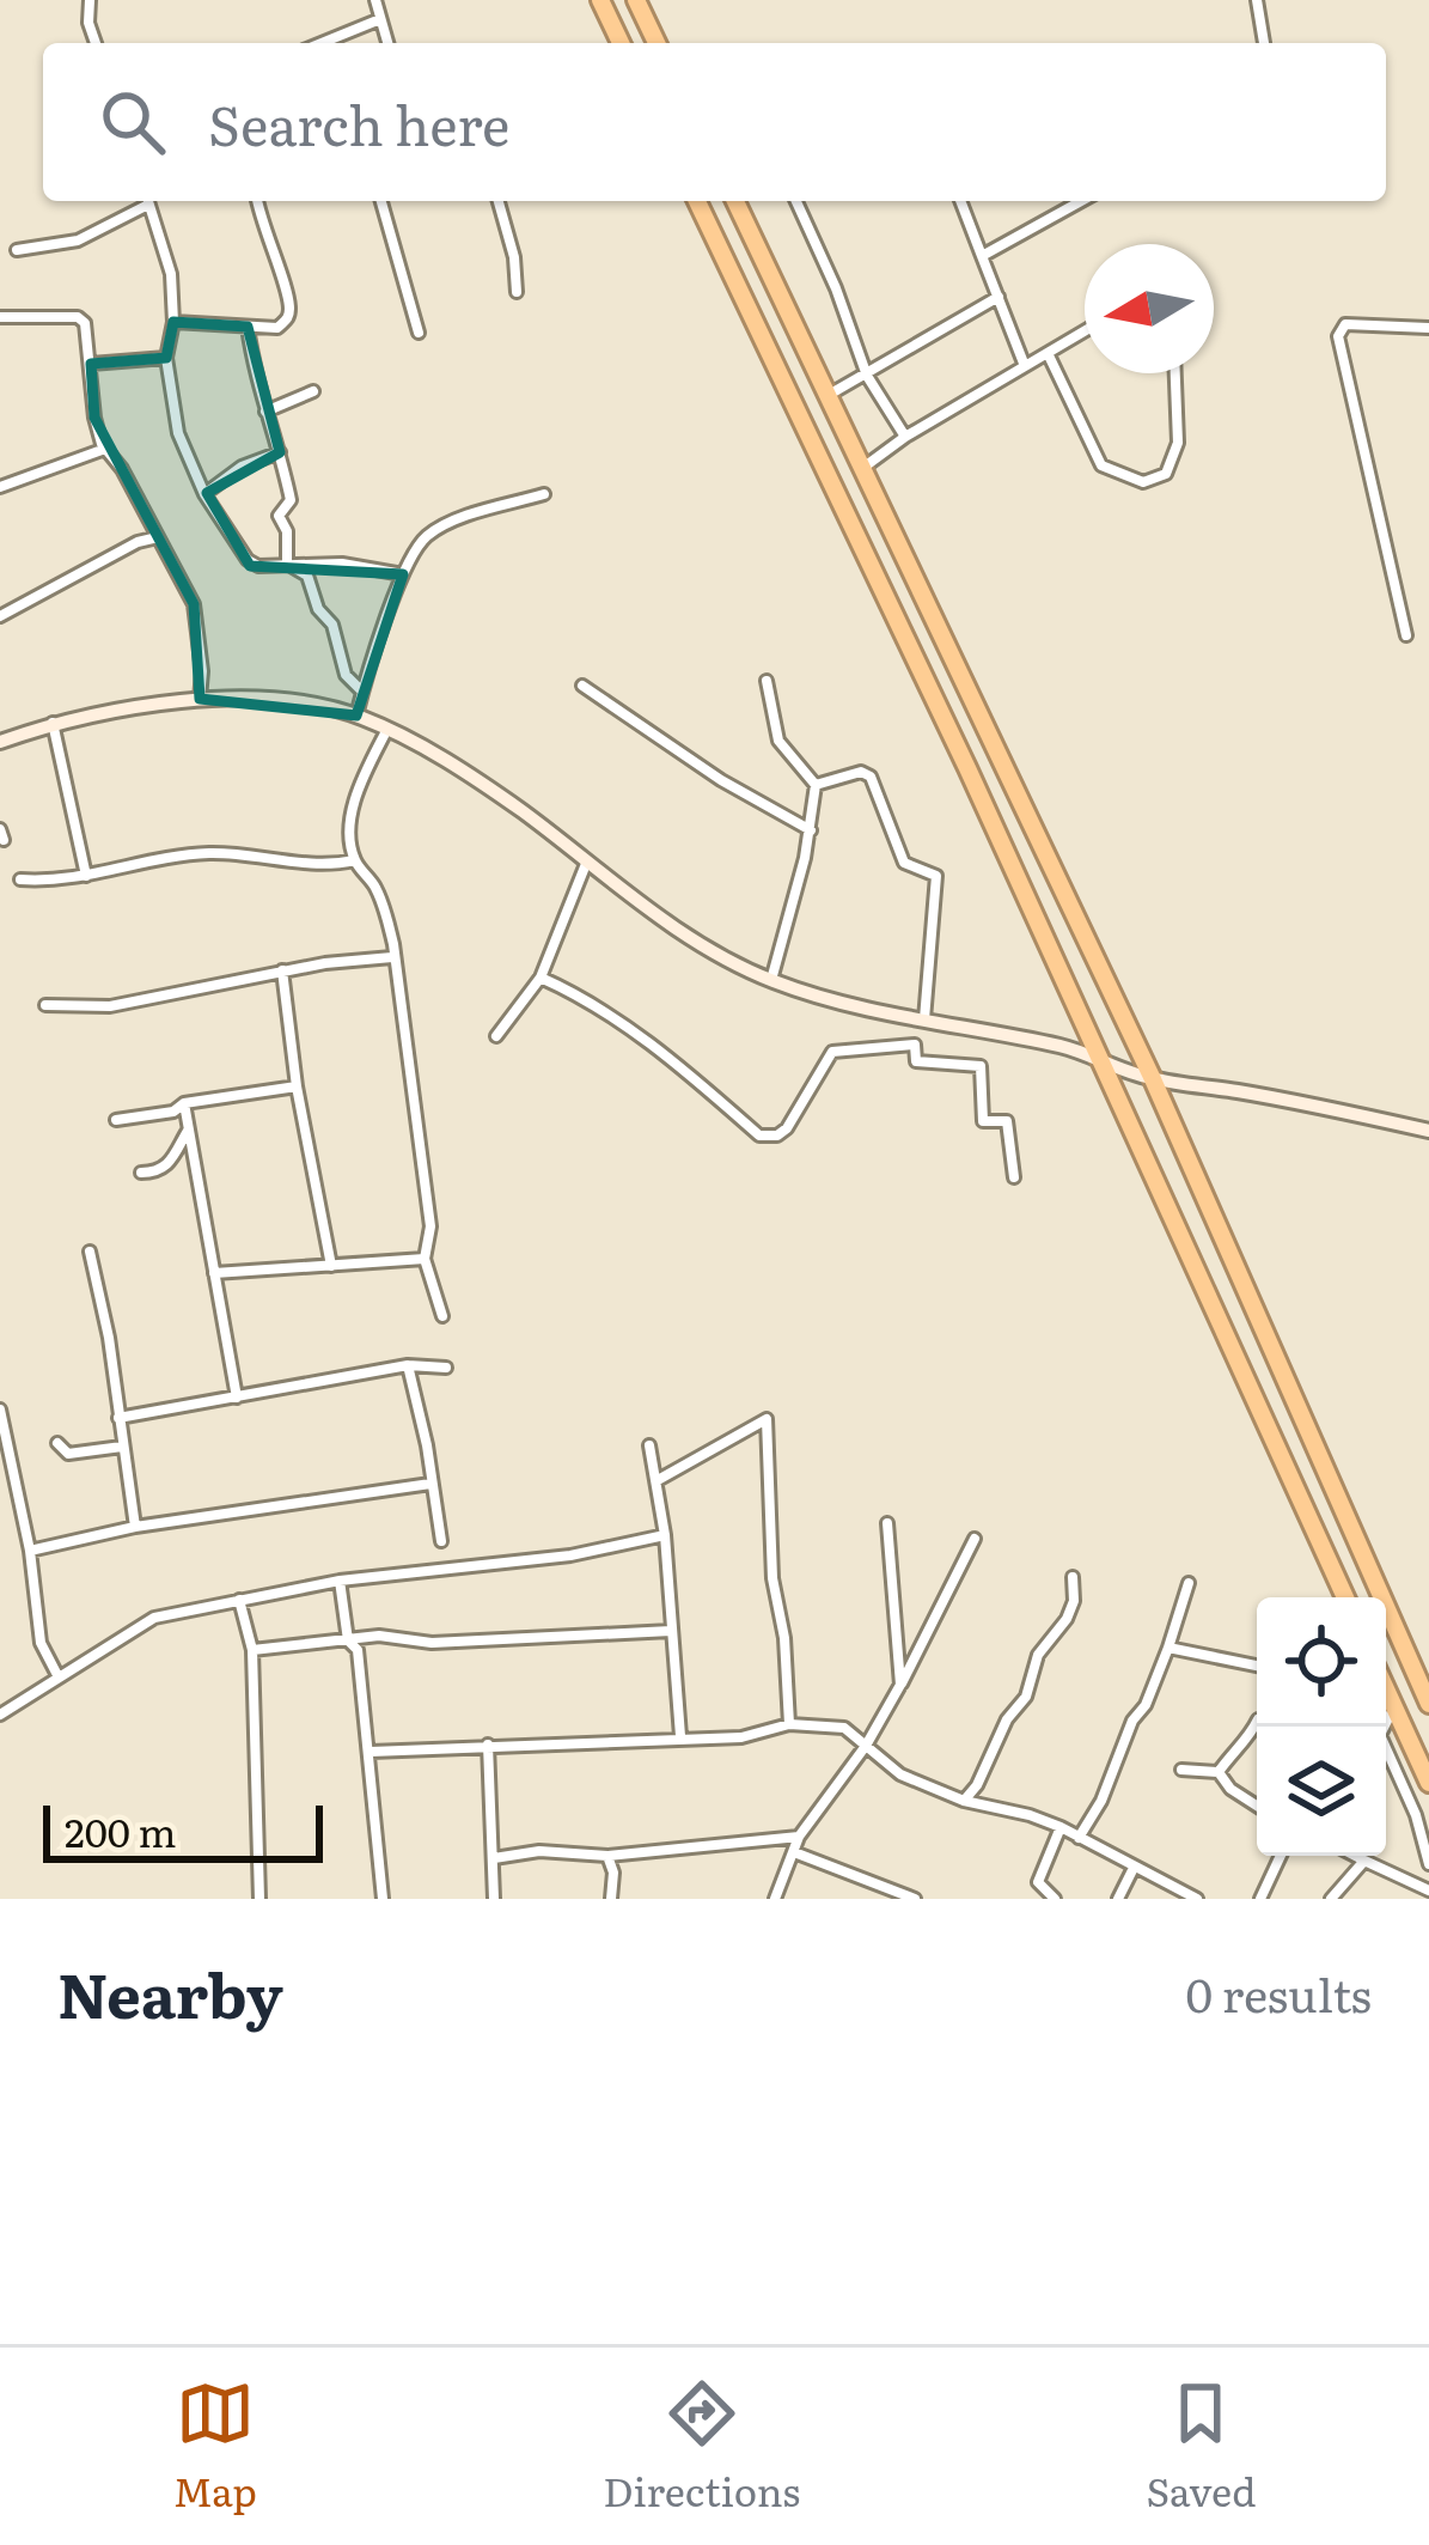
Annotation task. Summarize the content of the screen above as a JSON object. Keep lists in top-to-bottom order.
{
  "scale_bar": "200 m",
  "north": "left",
  "page": {
    "search": "Search here",
    "scale": "200 m",
    "heading": ["Nearby", "0 results"],
    "nav": ["Map", "Directions", "Saved"]
  }
}
